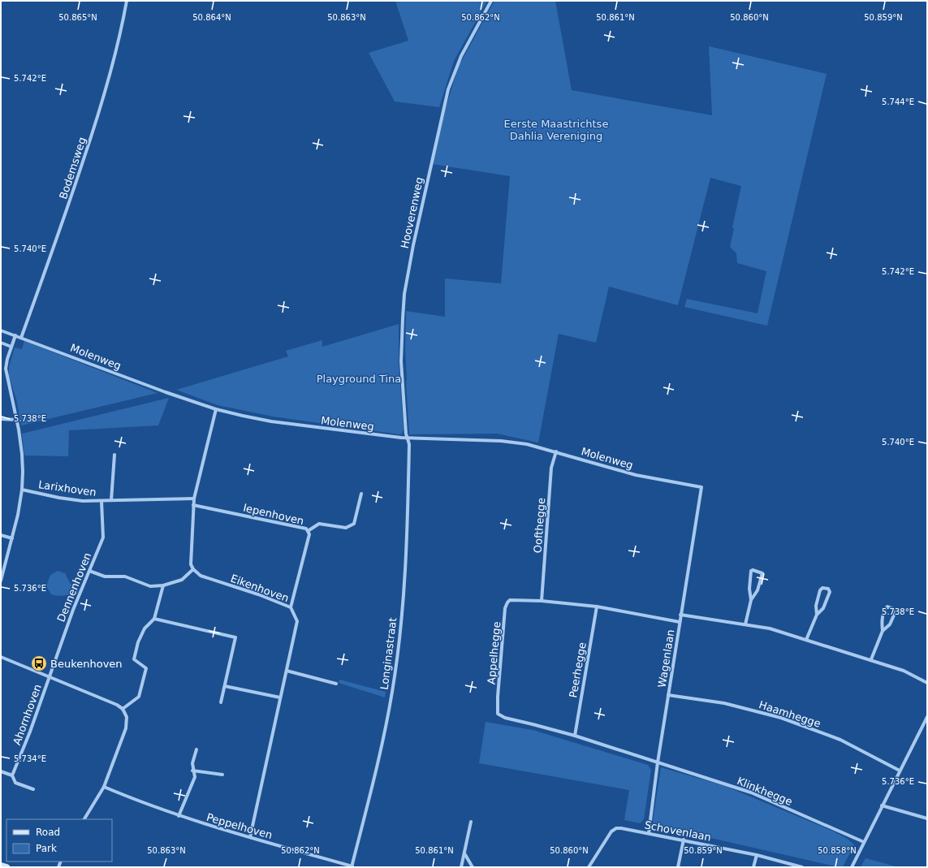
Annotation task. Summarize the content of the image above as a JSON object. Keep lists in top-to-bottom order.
{
  "streets": {
    "street": [
      "Bodemsweg",
      "Hooverenweg",
      "Molenweg",
      "Larixhoven",
      "Iepenhoven",
      "Oofthegge",
      "Dennenhoven",
      "Eikenhoven",
      "Appelhegge",
      "Longinastraat",
      "Wagenlaan",
      "Peerhegge",
      "Haamhegge",
      "Ahornhoven",
      "Klinkhegge",
      "Peppelhoven",
      "Schovenlaan"
    ]
  },
  "crossings": [
    ["Bodemsweg", "Molenweg"],
    ["Hooverenweg", "Molenweg"],
    ["Hooverenweg", "Longinastraat"],
    ["Molenweg", "Oofthegge"],
    ["Molenweg", "Longinastraat"],
    ["Molenweg", "Wagenlaan"],
    ["Larixhoven", "Dennenhoven"],
    ["Oofthegge", "Appelhegge"],
    ["Dennenhoven", "Ahornhoven"],
    ["Eikenhoven", "Peppelhoven"],
    ["Appelhegge", "Wagenlaan"],
    ["Appelhegge", "Peerhegge"],
    ["Appelhegge", "Klinkhegge"],
    ["Longinastraat", "Peppelhoven"],
    ["Wagenlaan", "Haamhegge"],
    ["Wagenlaan", "Klinkhegge"],
    ["Wagenlaan", "Schovenlaan"]
  ],
  "parks": ["Eerste Maastrichtse Dahlia Vereniging", "Playground Tina"],
  "places": {
    "bus stop": ["Beukenhoven"]
  },
  "legend": ["Road", "Park"],
  "coordinates": [
    "50.865°N",
    "50.864°N",
    "50.863°N",
    "50.862°N",
    "50.861°N",
    "50.860°N",
    "50.859°N",
    "5.742°E",
    "5.744°E",
    "5.740°E",
    "5.738°E",
    "5.736°E",
    "5.734°E",
    "50.858°N"
  ]
}
